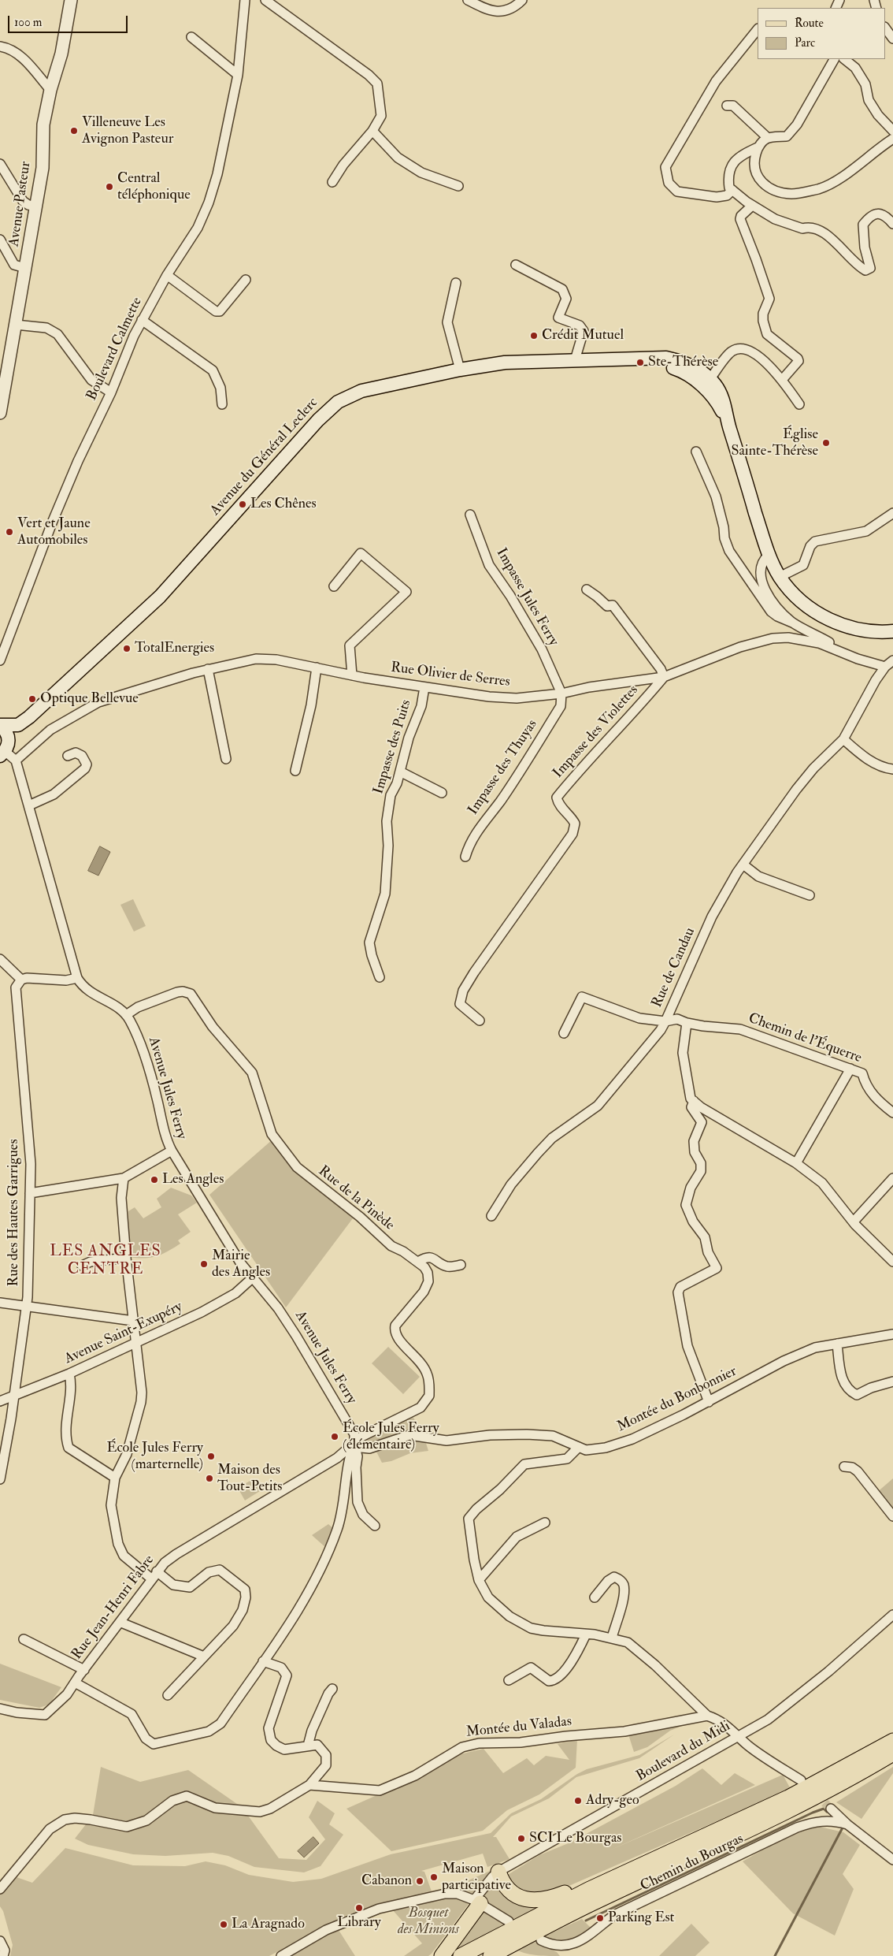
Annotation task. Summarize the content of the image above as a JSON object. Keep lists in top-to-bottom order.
{
  "streets": {
    "main road": ["Avenue du Général Leclerc"],
    "street": [
      "Avenue Pasteur",
      "Boulevard Calmette",
      "Impasse Jules Ferry",
      "Rue Olivier de Serres",
      "Impasse des Violettes",
      "Impasse des Puits",
      "Impasse des Thuyas",
      "Rue de Candau",
      "Chemin de l'Équerre",
      "Avenue Jules Ferry",
      "Rue de la Pinède",
      "Rue des Hautes Garrigues",
      "Avenue Saint-Exupéry",
      "Montée du Bonbonnier",
      "Rue Jean-Henri Fabre",
      "Montée du Valadas",
      "Boulevard du Midi",
      "Chemin du Bourgas"
    ]
  },
  "crossings": [
    ["Impasse Jules Ferry", "Rue Olivier de Serres"],
    ["Impasse Jules Ferry", "Impasse des Thuyas"],
    ["Rue Olivier de Serres", "Impasse des Violettes"],
    ["Rue Olivier de Serres", "Impasse des Puits"],
    ["Rue Olivier de Serres", "Impasse des Thuyas"],
    ["Rue Olivier de Serres", "Rue de Candau"],
    ["Rue Olivier de Serres", "Avenue Jules Ferry"],
    ["Rue de Candau", "Chemin de l'Équerre"],
    ["Avenue Jules Ferry", "Rue de la Pinède"],
    ["Avenue Jules Ferry", "Avenue Saint-Exupéry"],
    ["Avenue Jules Ferry", "Montée du Bonbonnier"],
    ["Avenue Jules Ferry", "Rue Jean-Henri Fabre"],
    ["Rue de la Pinède", "Montée du Bonbonnier"],
    ["Rue de la Pinède", "Rue Jean-Henri Fabre"],
    ["Rue des Hautes Garrigues", "Avenue Saint-Exupéry"],
    ["Montée du Bonbonnier", "Rue Jean-Henri Fabre"]
  ],
  "districts": ["LES ANGLES CENTRE"],
  "parks": ["Bosquet des Minions"],
  "places": [
    "Villeneuve Les Avignon Pasteur",
    "Central téléphonique",
    "Crédit Mutuel",
    "Ste-Thérèse",
    "Église Sainte-Thérèse",
    "Les Chênes",
    "Vert et Jaune Automobiles",
    "TotalEnergies",
    "Optique Bellevue",
    "Les Angles",
    "Mairie des Angles",
    "École Jules Ferry (élémentaire)",
    "École Jules Ferry (marternelle)",
    "Maison des Tout-Petits",
    "Adry-geo",
    "SCI Le Bourgas",
    "Maison participative",
    "Cabanon",
    "Library",
    "Parking Est",
    "La Aragnado"
  ],
  "legend": ["Route", "Parc"],
  "scale_bar": "100 m"
}
